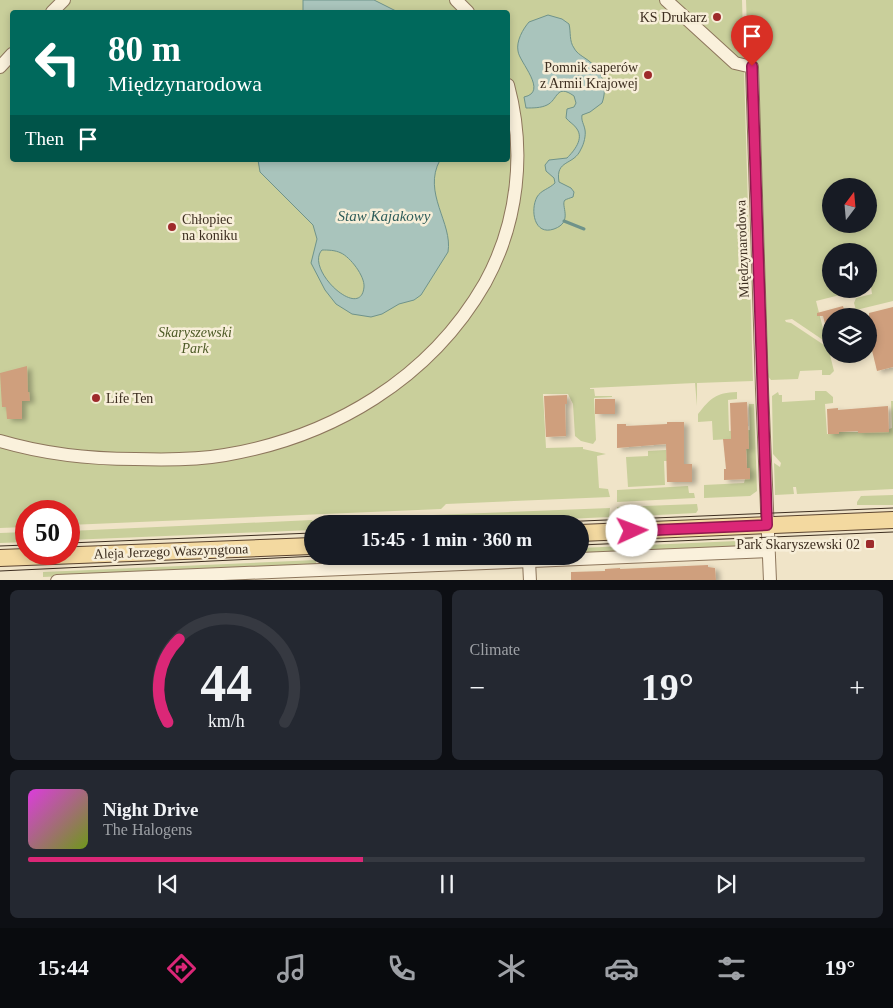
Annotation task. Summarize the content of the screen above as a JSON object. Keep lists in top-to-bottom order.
{
  "streets": {
    "main road": ["Aleja Jerzego Waszyngtona"],
    "street": ["Międzynarodowa"]
  },
  "crossings": [
    ["Międzynarodowa", "Aleja Jerzego Waszyngtona"]
  ],
  "water": ["Staw Kajakowy"],
  "parks": ["Skaryszewski Park"],
  "places": {
    "other": [
      "KS Drukarz",
      "Pomnik saperów z Armii Krajowej",
      "Chłopiec na koniku",
      "Life Ten"
    ],
    "transit": ["Park Skaryszewski 02"]
  },
  "north": "top",
  "page": {
    "turn": ["80 m", "Międzynarodowa"],
    "then": "Then",
    "limit": "50",
    "trip": "15:45 · 1 min · 360 m",
    "tile": "Climate",
    "heat": ["−", "19°", "+"],
    "song": ["Night Drive", "The Halogens"],
    "tabs": ["15:44", "19°"],
    "gauge": ["44", "km/h"]
  }
}
